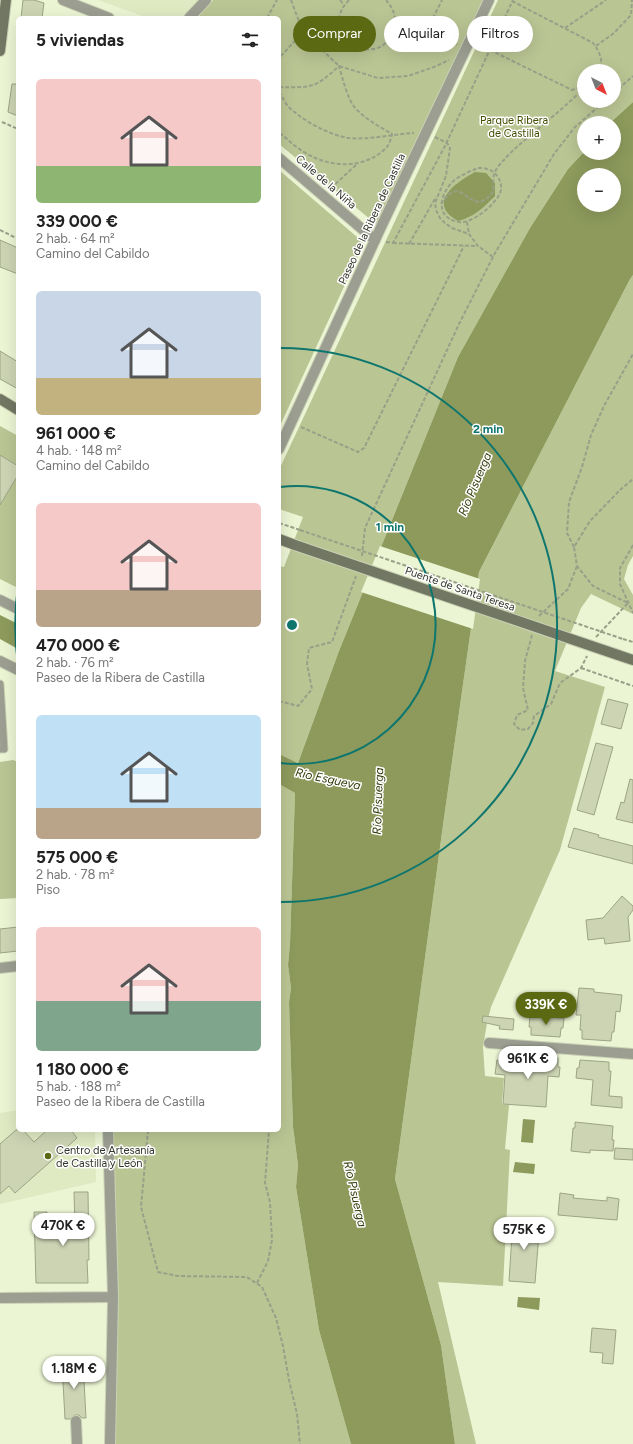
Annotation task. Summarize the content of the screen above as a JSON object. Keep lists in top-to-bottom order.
{
  "streets": {
    "main road": ["Puente de Santa Teresa"],
    "street": ["Calle de la Niña", "Paseo de la Ribera de Castilla"]
  },
  "crossings": [
    ["Calle de la Niña", "Paseo de la Ribera de Castilla"]
  ],
  "water": ["Río Pisuerga", "Río Esgueva"],
  "parks": ["Parque Ribera de Castilla"],
  "places": ["Centro de Artesanía de Castilla y León"],
  "north": "bottom right",
  "page": {
    "chip": ["Comprar", "Alquilar", "Filtros"],
    "heading": "5 viviendas",
    "map_buttons": ["+", "−"],
    "list": [
      {
        "name": "339 000 €",
        "note": "2 hab. · 64 m² · Camino del Cabildo"
      },
      {
        "name": "961 000 €",
        "note": "4 hab. · 148 m² · Camino del Cabildo"
      },
      {
        "name": "470 000 €",
        "note": "2 hab. · 76 m² · Paseo de la Ribera de Castilla"
      },
      {
        "name": "575 000 €",
        "note": "2 hab. · 78 m² · Piso"
      },
      {
        "name": "1 180 000 €",
        "note": "5 hab. · 188 m² · Paseo de la Ribera de Castilla"
      }
    ],
    "price": [
      "339K €",
      "961K €",
      "470K €",
      "575K €",
      "1.18M €"
    ]
  },
  "rings": ["2 min", "1 min"]
}
